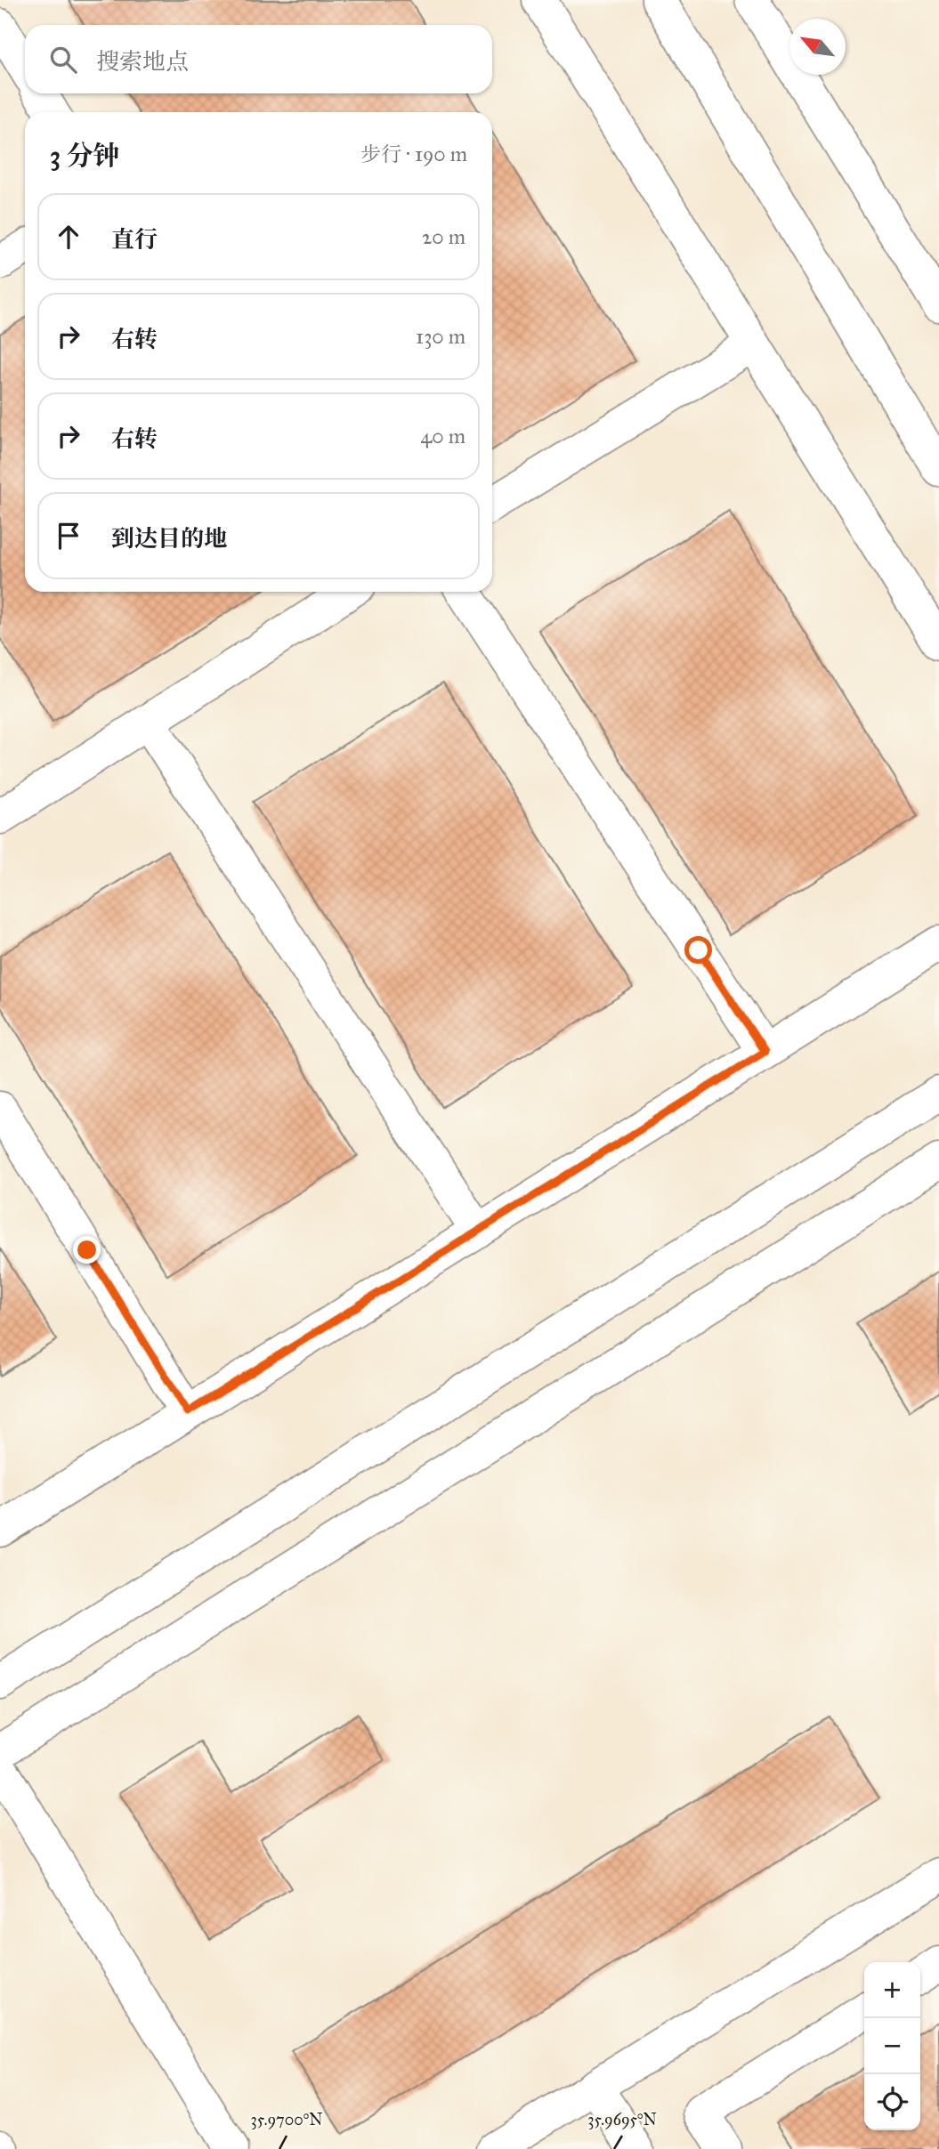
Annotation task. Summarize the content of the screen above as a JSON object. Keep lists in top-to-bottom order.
{
  "north": "top left",
  "page": {
    "search": "搜索地点",
    "heading": ["3 分钟", "步行 · 190 m"],
    "list": [
      ["直行", "20 m"],
      ["右转", "130 m"],
      ["右转", "40 m"],
      "到达目的地"
    ],
    "map_buttons": ["+", "−"]
  },
  "coordinates": ["35.9700°N", "35.9695°N"]
}
